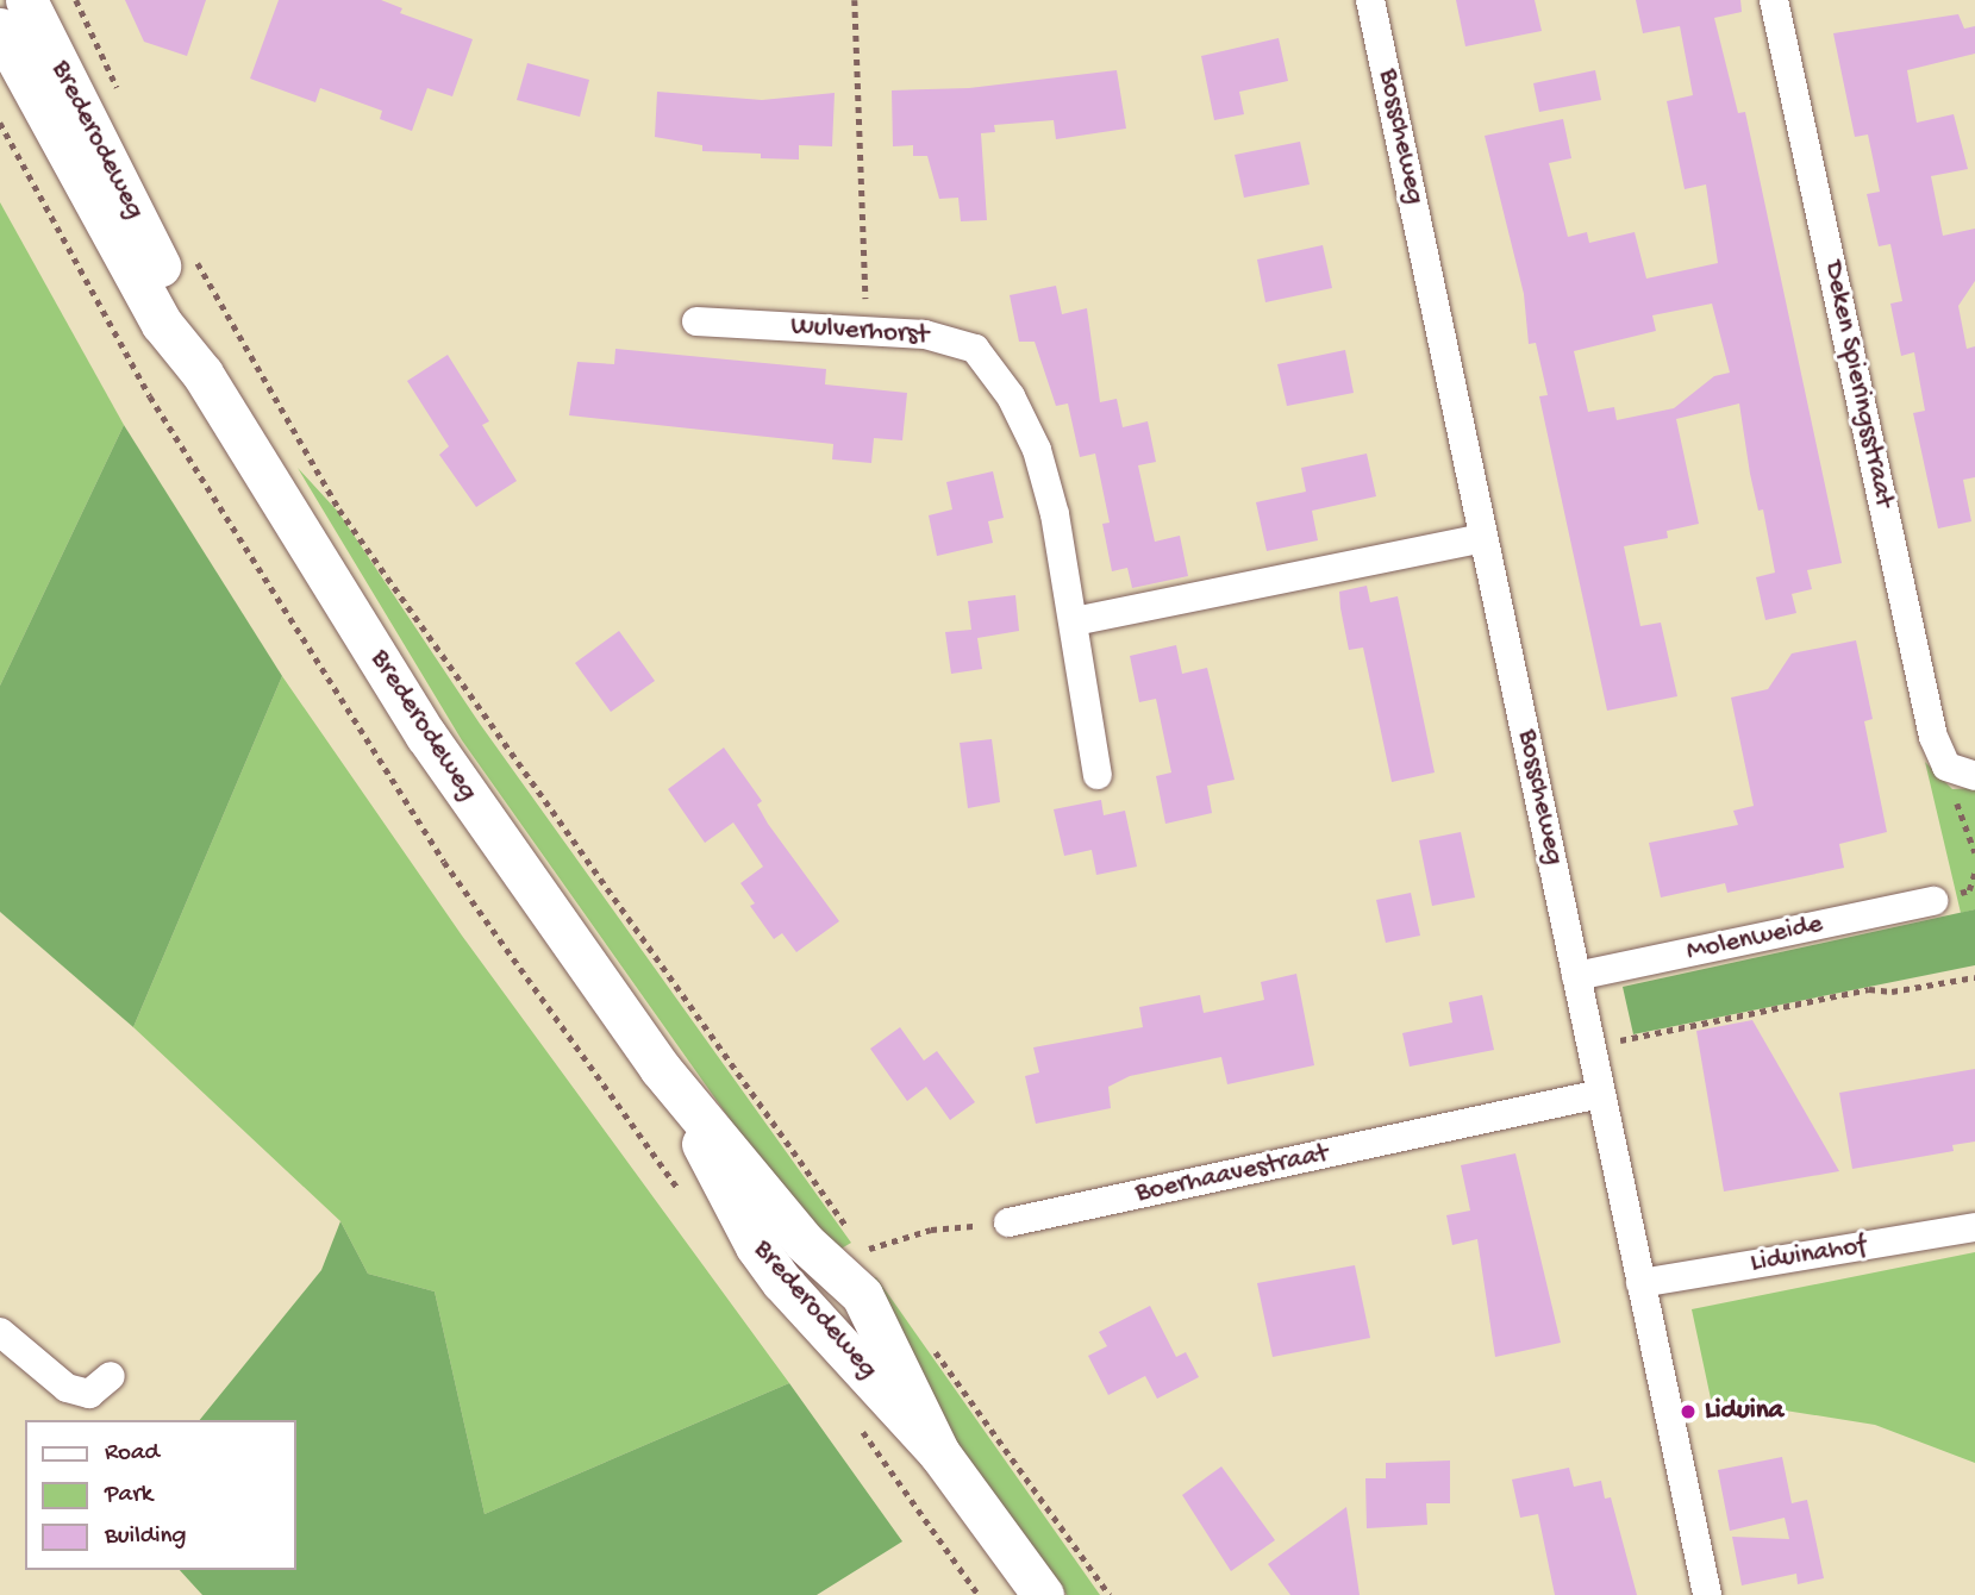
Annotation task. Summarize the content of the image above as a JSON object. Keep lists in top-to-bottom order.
{
  "streets": {
    "main road": ["Brederodeweg"],
    "street": [
      "Bosscheweg",
      "Wulverhorst",
      "Deken Spieringsstraat",
      "Molenweide",
      "Boerhaavestraat",
      "Liduinahof"
    ]
  },
  "crossings": [
    ["Bosscheweg", "Molenweide"],
    ["Bosscheweg", "Boerhaavestraat"],
    ["Bosscheweg", "Liduinahof"]
  ],
  "places": ["Liduina"],
  "legend": ["Road", "Park", "Building"]
}
